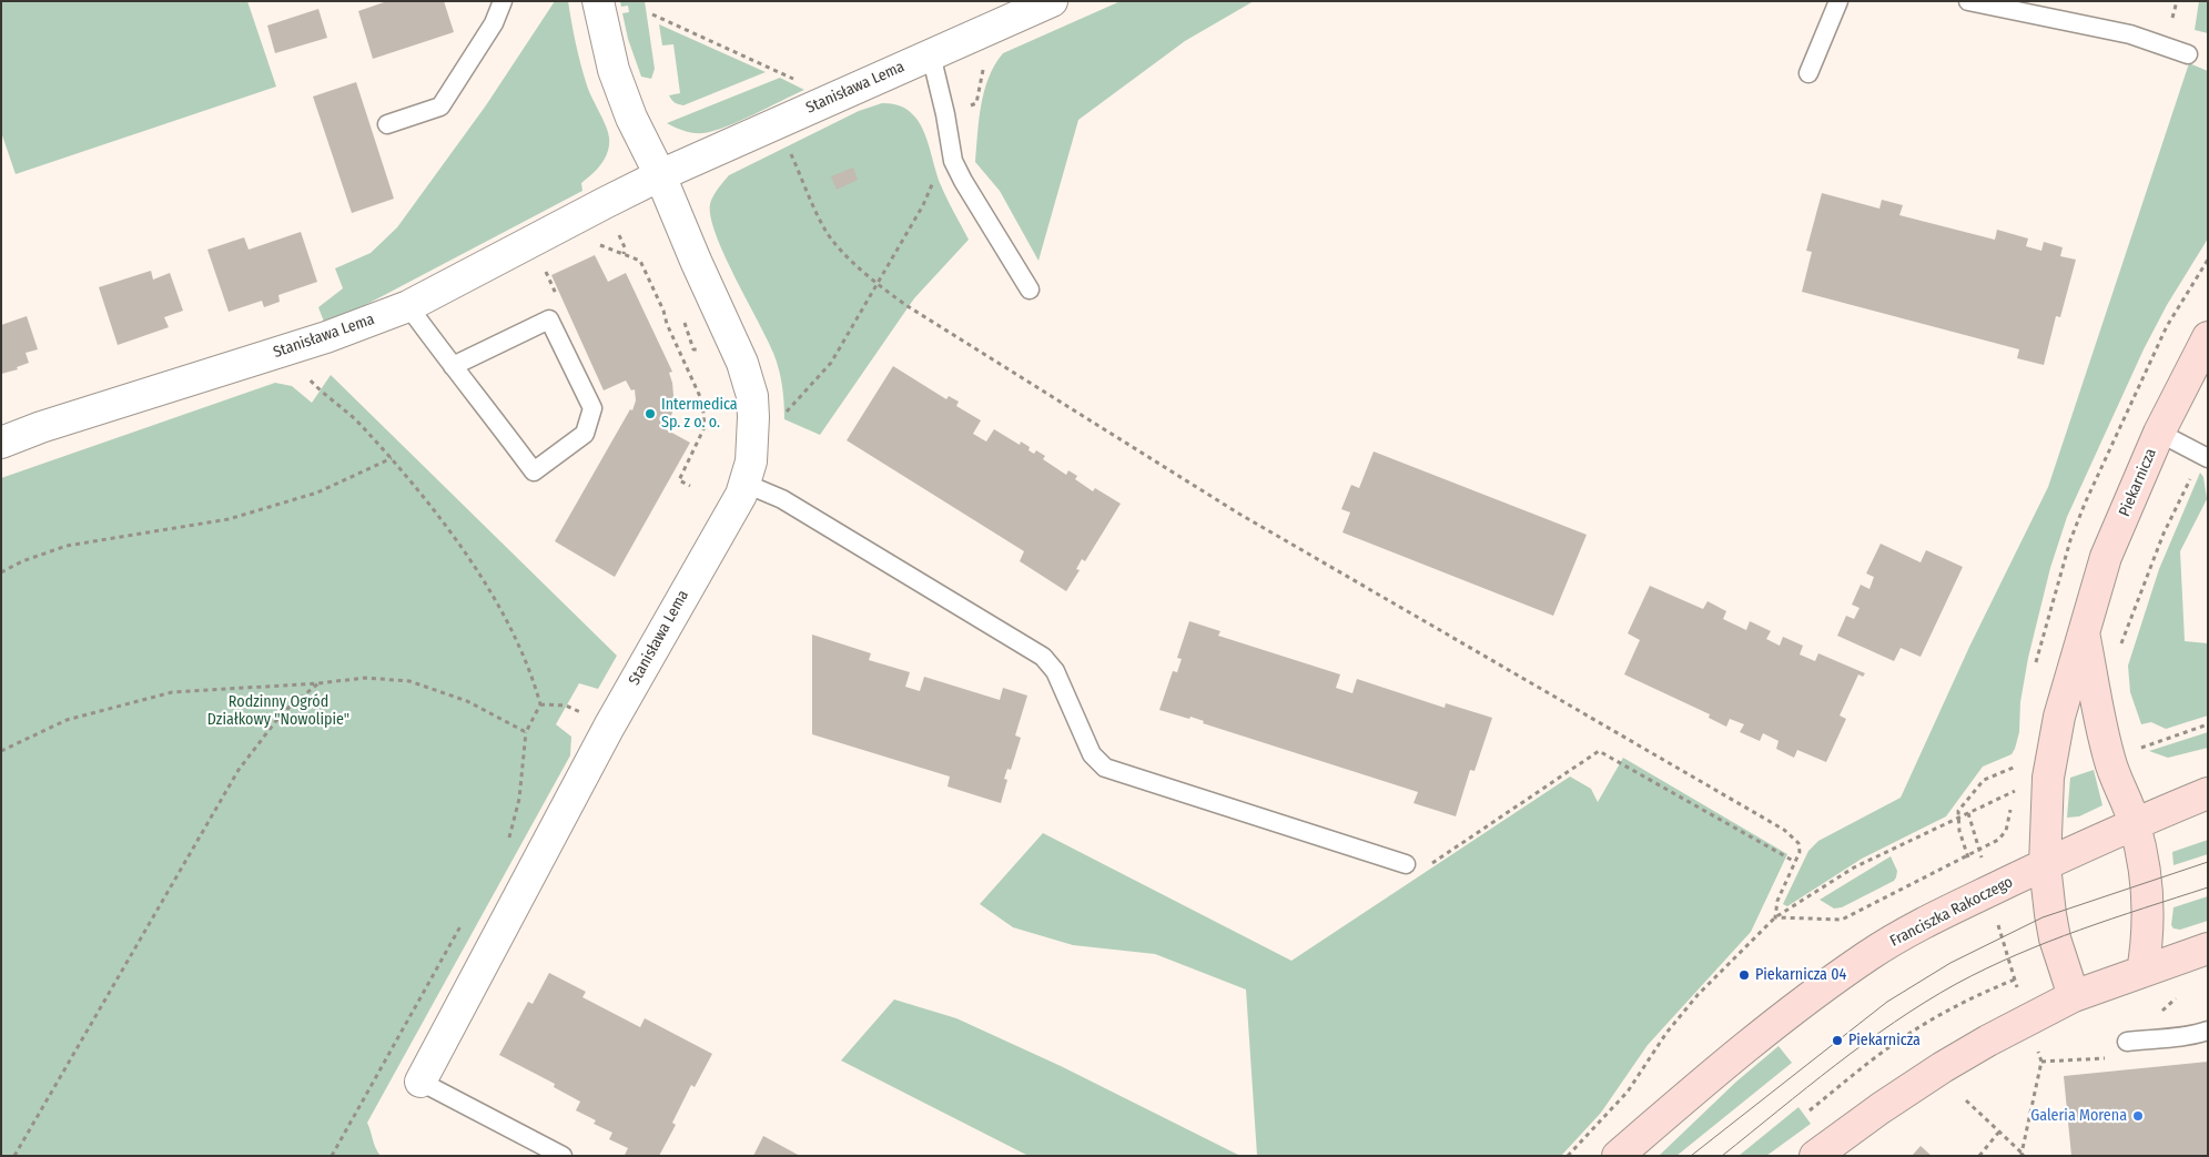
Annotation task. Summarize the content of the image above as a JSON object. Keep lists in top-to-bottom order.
{
  "streets": {
    "main road": ["Piekarnicza", "Franciszka Rakoczego"],
    "street": ["Stanisława Lema"]
  },
  "crossings": [
    ["Piekarnicza", "Franciszka Rakoczego"]
  ],
  "parks": ["Rodzinny Ogród Działkowy \"Nowolipie\""],
  "places": [
    "Intermedica Sp. z o. o.",
    "Piekarnicza 04",
    "Piekarnicza",
    "Galeria Morena"
  ]
}
